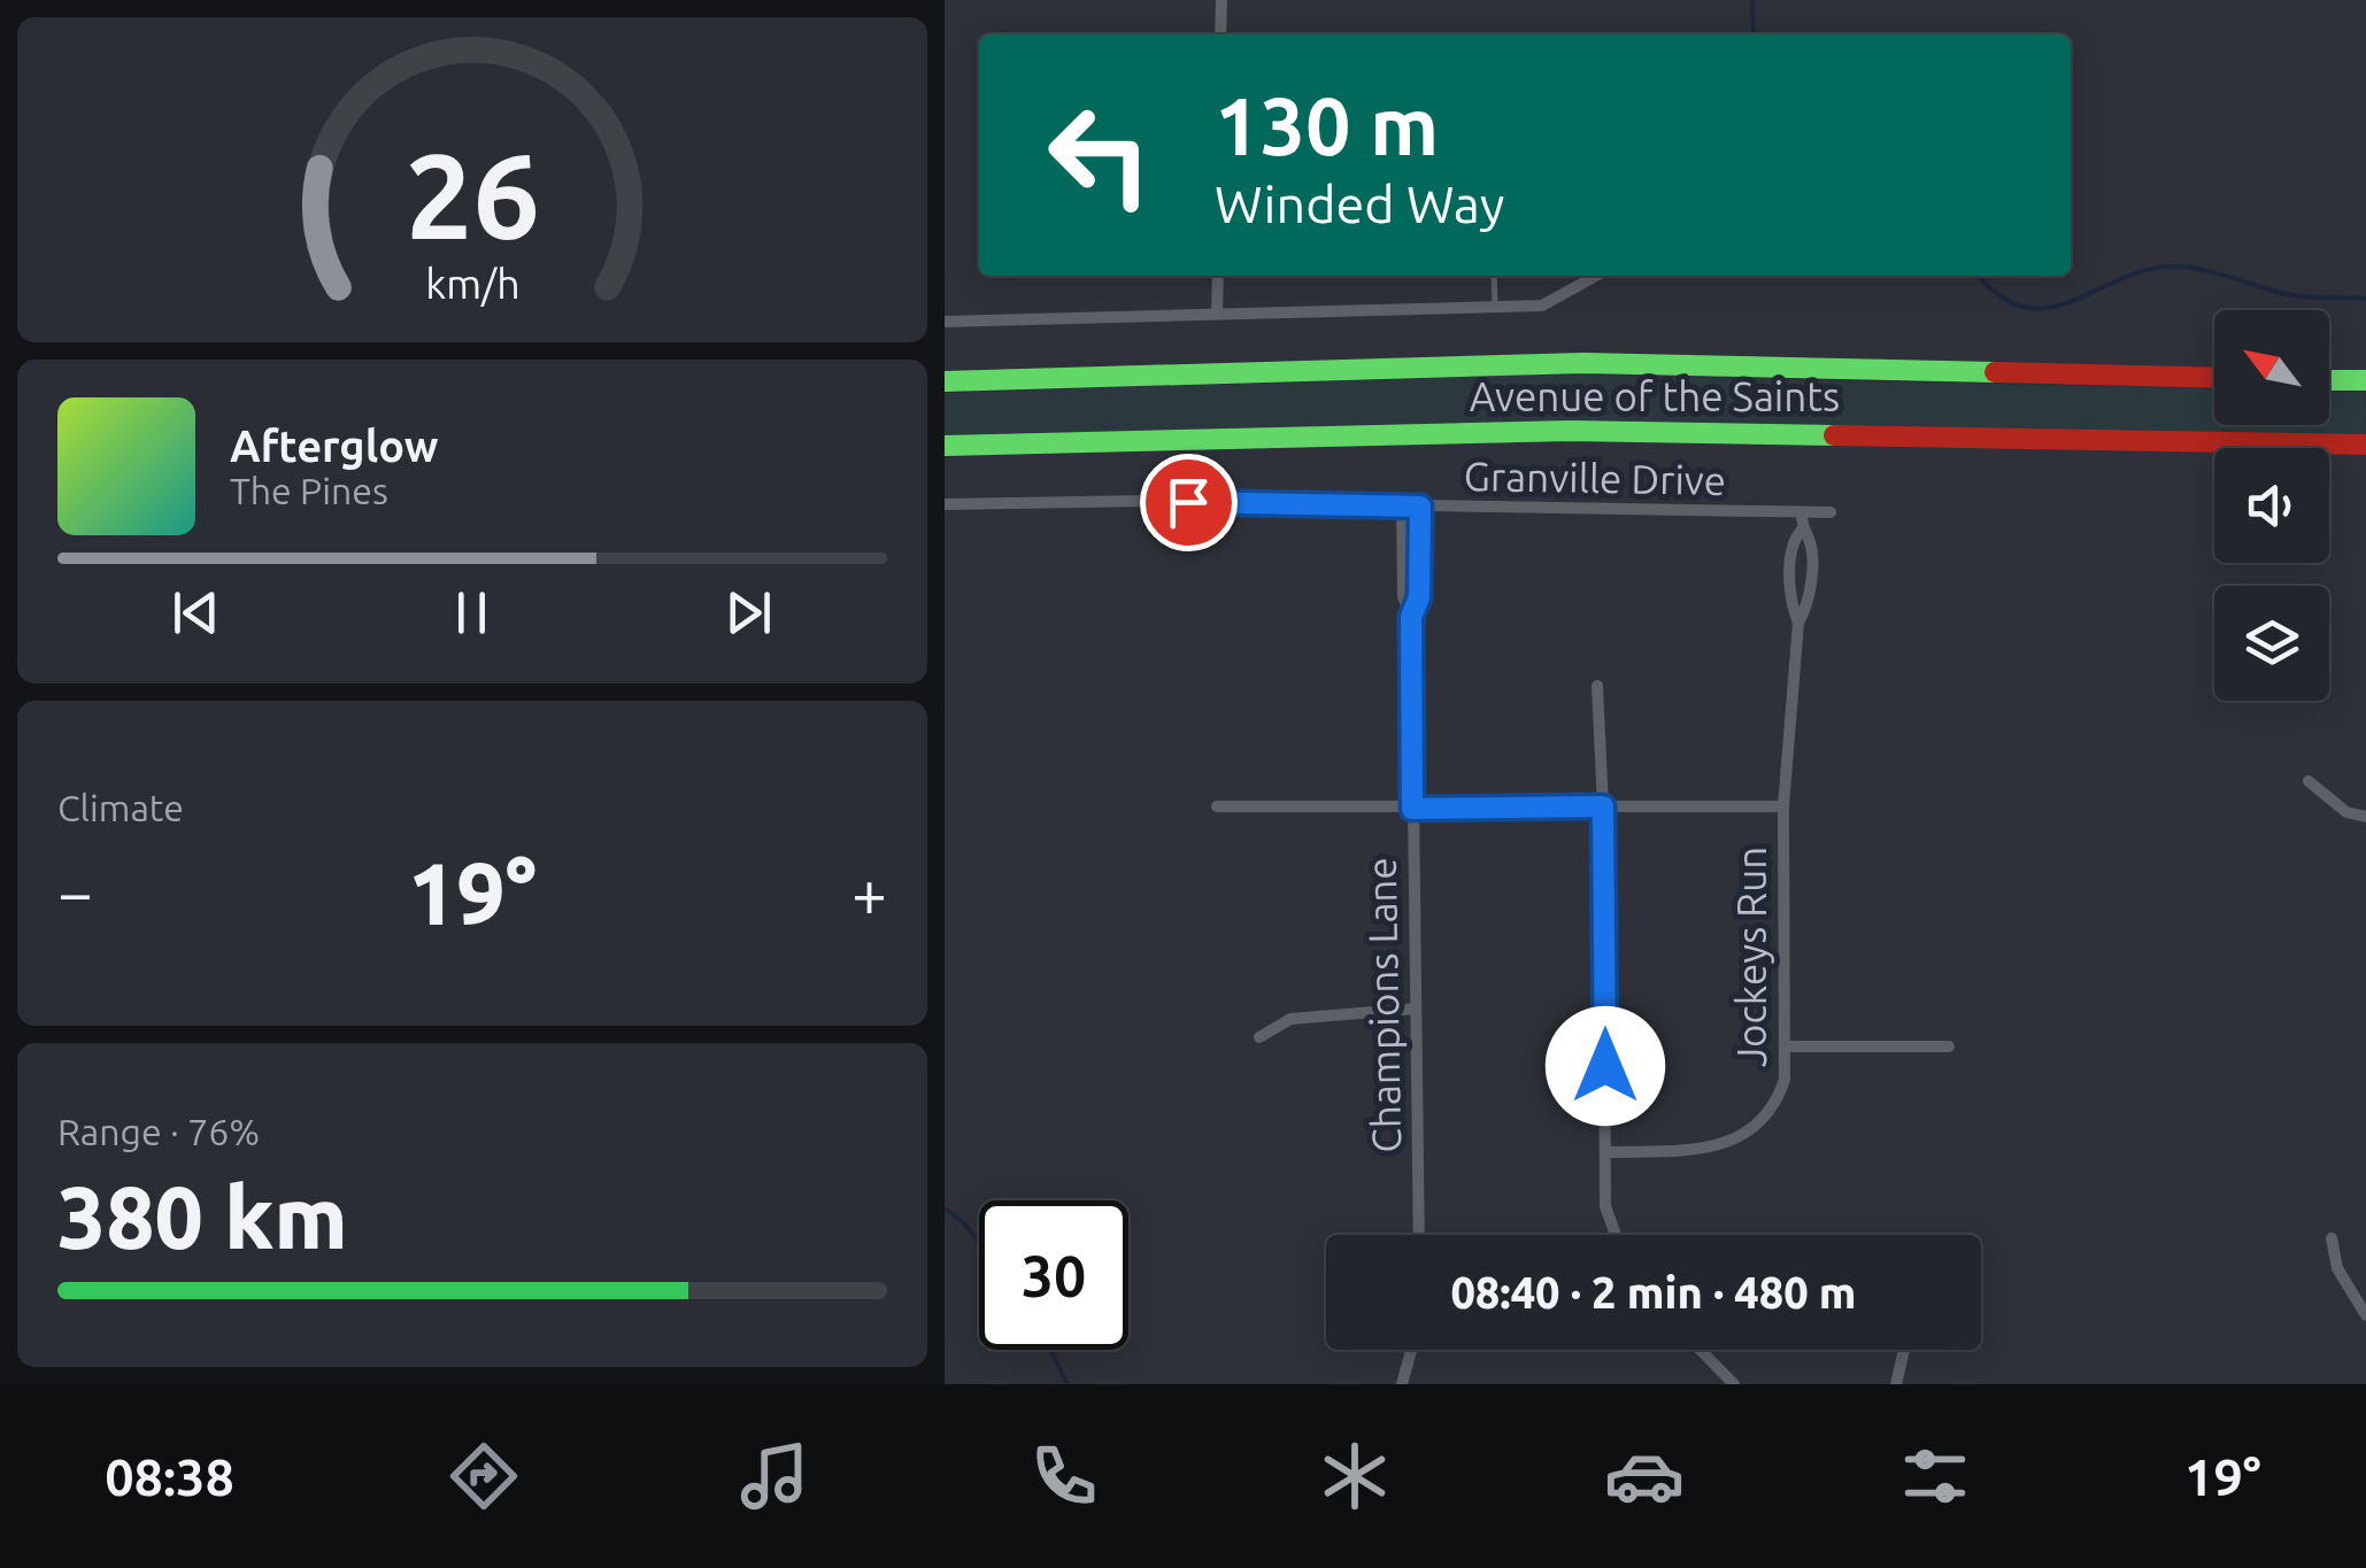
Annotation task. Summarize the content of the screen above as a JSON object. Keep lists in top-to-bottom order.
{
  "streets": {
    "highway": ["Avenue of the Saints"],
    "street": ["Granville Drive", "Jockeys Run", "Champions Lane"]
  },
  "crossings": [
    ["Granville Drive", "Jockeys Run"],
    ["Granville Drive", "Champions Lane"]
  ],
  "north": "top left",
  "page": {
    "turn": ["130 m", "Winded Way"],
    "song": ["Afterglow", "The Pines"],
    "tile": [
      "Climate",
      ["Range · 76%", "380 km"]
    ],
    "heat": ["−", "19°", "+"],
    "limit": "30",
    "trip": "08:40 · 2 min · 480 m",
    "tabs": ["08:38", "19°"],
    "gauge": ["26", "km/h"]
  }
}
